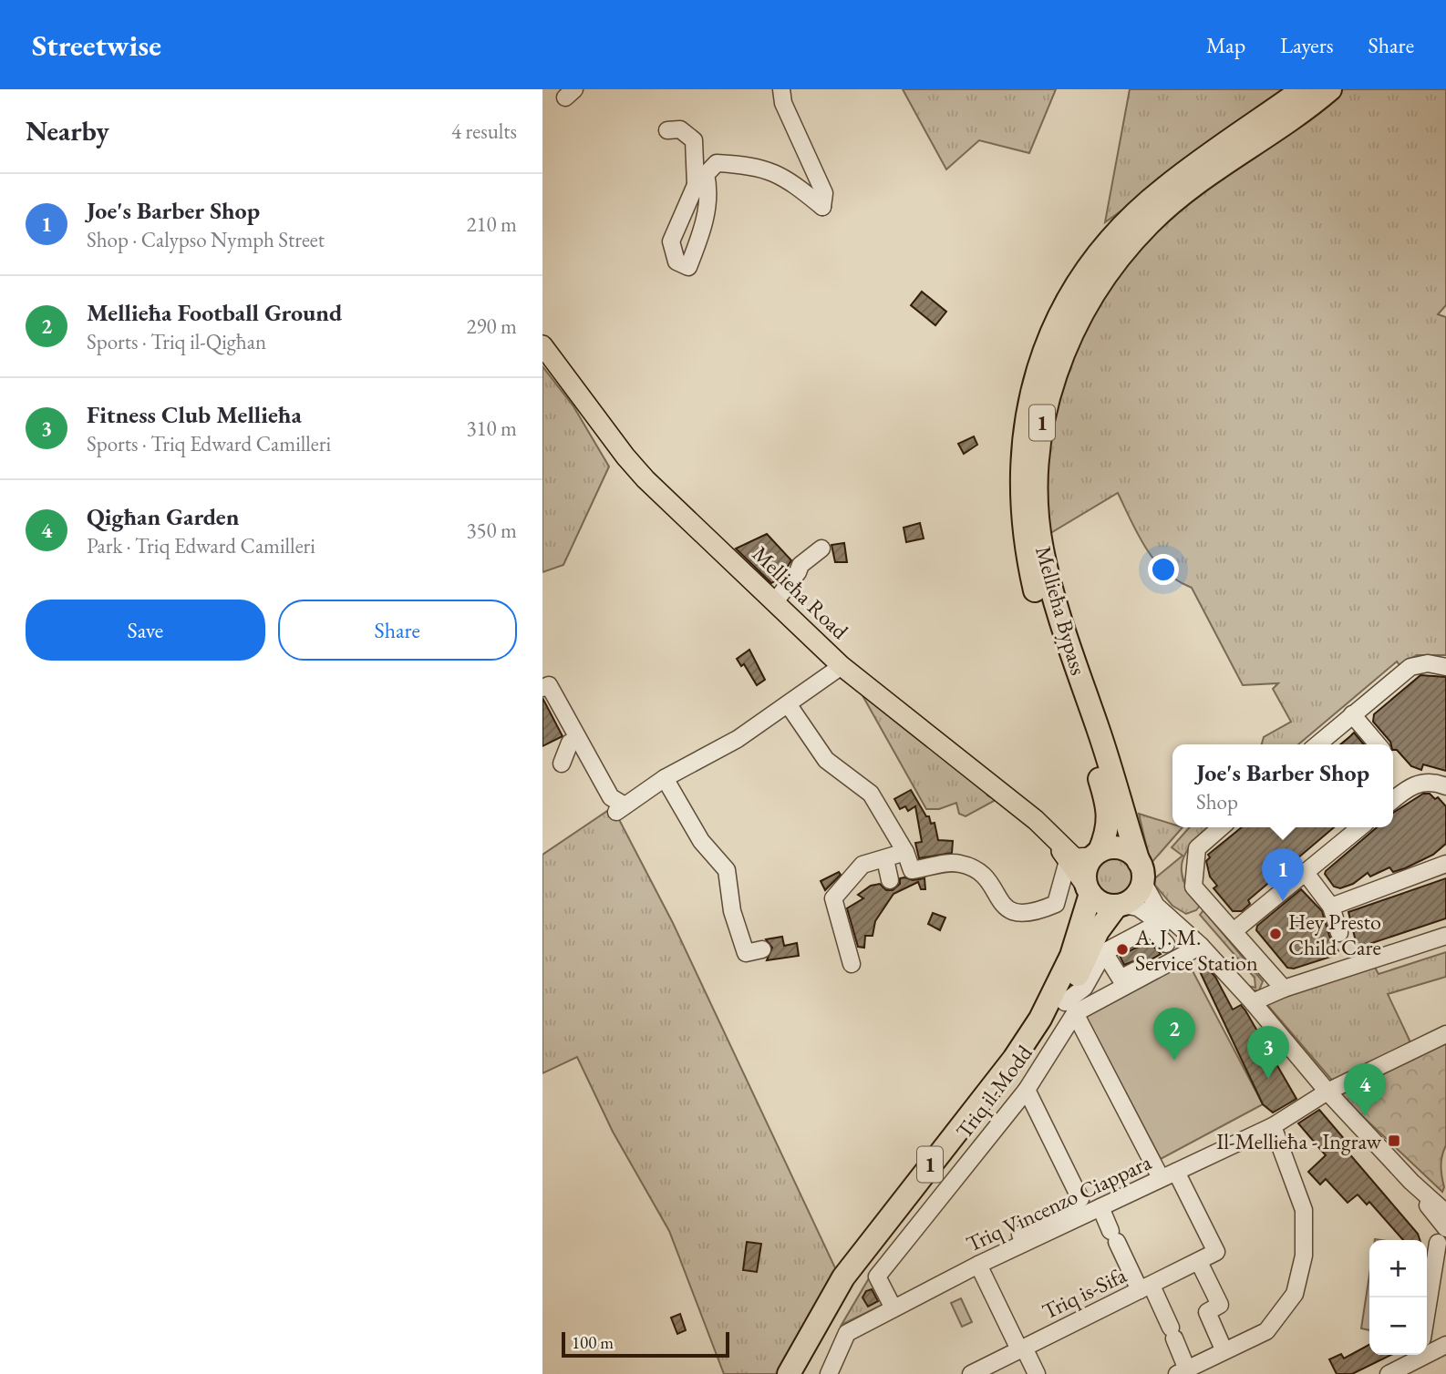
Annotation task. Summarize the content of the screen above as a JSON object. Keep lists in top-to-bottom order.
{
  "streets": {
    "highway": ["1", "Mellieħa Bypass"],
    "main road": ["Mellieħa Road"],
    "street": ["Triq il-Modd", "Triq Vincenzo Ciappara", "Triq is-Sifa"]
  },
  "crossings": [
    ["1", "Mellieħa Road"],
    ["1", "Mellieħa Bypass"],
    ["1", "Triq il-Modd"],
    ["Mellieħa Road", "Mellieħa Bypass"],
    ["Triq il-Modd", "Triq Vincenzo Ciappara"],
    ["Triq Vincenzo Ciappara", "Triq is-Sifa"]
  ],
  "places": {
    "other": ["Hey Presto Child Care", "A. J. M. Service Station"],
    "transit": ["Il-Mellieħa - Ingraw"]
  },
  "scale_bar": "100 m",
  "page": {
    "header": "Streetwise",
    "nav": ["Map", "Layers", "Share"],
    "heading": ["Nearby", "4 results"],
    "list": [
      {
        "mark": "1",
        "name": "Joe's Barber Shop",
        "note": "Shop · Calypso Nymph Street",
        "value": "210 m"
      },
      {
        "mark": "2",
        "name": "Mellieħa Football Ground",
        "note": "Sports · Triq il-Qigħan",
        "value": "290 m"
      },
      {
        "mark": "3",
        "name": "Fitness Club Mellieħa",
        "note": "Sports · Triq Edward Camilleri",
        "value": "310 m"
      },
      {
        "mark": "4",
        "name": "Qigħan Garden",
        "note": "Park · Triq Edward Camilleri",
        "value": "350 m"
      }
    ],
    "buttons": ["Save", "Share"],
    "popup": ["Joe's Barber Shop", "Shop"],
    "pins": [
      "1",
      "2",
      "3",
      "4"
    ],
    "map_buttons": ["+", "−"],
    "scale": "100 m"
  }
}
